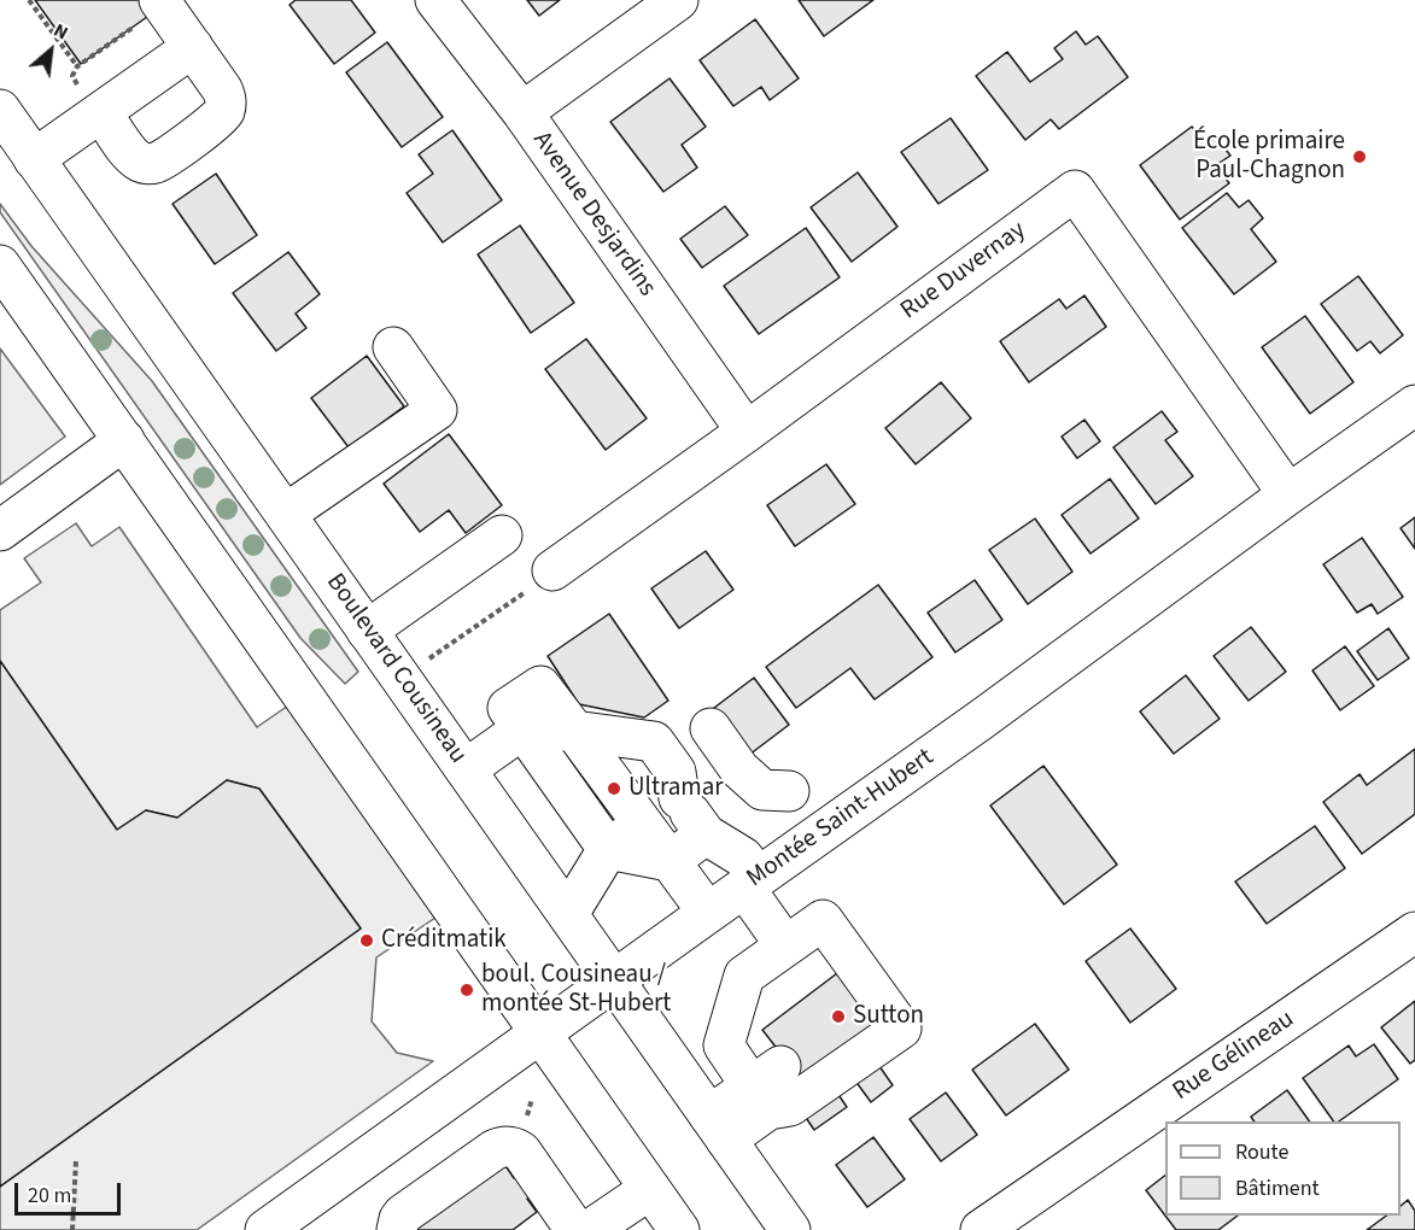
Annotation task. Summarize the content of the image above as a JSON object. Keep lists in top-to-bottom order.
{
  "streets": {
    "street": [
      "Avenue Desjardins",
      "Rue Duvernay",
      "Boulevard Cousineau",
      "Montée Saint-Hubert",
      "Rue Gélineau"
    ]
  },
  "crossings": [
    ["Avenue Desjardins", "Rue Duvernay"],
    ["Rue Duvernay", "Montée Saint-Hubert"],
    ["Boulevard Cousineau", "Montée Saint-Hubert"]
  ],
  "places": [
    "École primaire Paul-Chagnon",
    "Ultramar",
    "Créditmatik",
    "boul. Cousineau / montée St-Hubert",
    "Sutton"
  ],
  "legend": ["Route", "Bâtiment"],
  "scale_bar": "20 m",
  "north": "top right"
}
